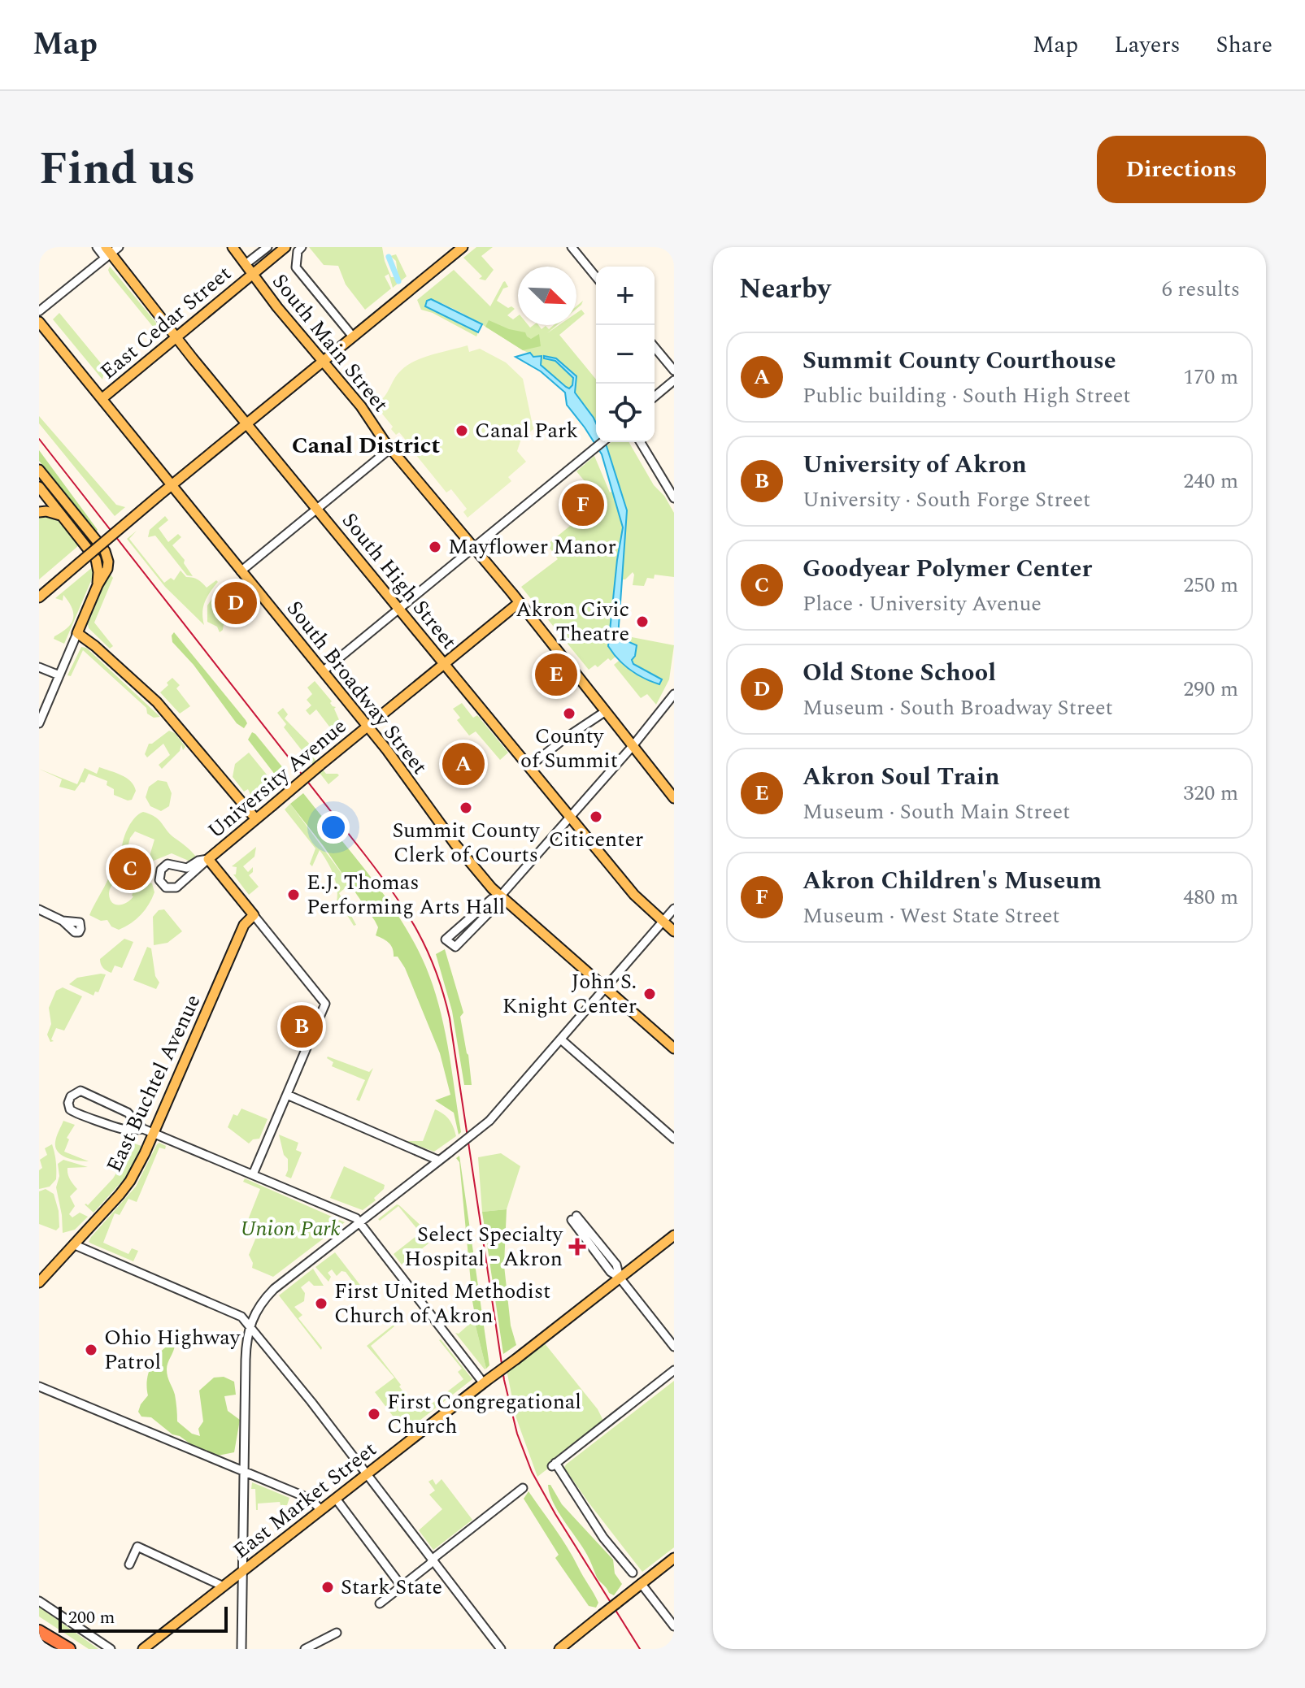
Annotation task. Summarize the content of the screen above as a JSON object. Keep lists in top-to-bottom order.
{
  "streets": {
    "main road": [
      "East Cedar Street",
      "South Main Street",
      "South High Street",
      "South Broadway Street",
      "University Avenue",
      "East Buchtel Avenue",
      "East Market Street"
    ]
  },
  "crossings": [
    ["East Cedar Street", "South Main Street"],
    ["East Cedar Street", "South High Street"],
    ["East Cedar Street", "South Broadway Street"],
    ["South Main Street", "University Avenue"],
    ["South High Street", "University Avenue"],
    ["South Broadway Street", "University Avenue"]
  ],
  "districts": ["Canal District"],
  "parks": ["Union Park"],
  "places": {
    "other": [
      "Canal Park",
      "Mayflower Manor",
      "Akron Civic Theatre",
      "County of Summit",
      "Summit County Clerk of Courts",
      "Citicenter",
      "E.J. Thomas Performing Arts Hall",
      "John S. Knight Center",
      "First United Methodist Church of Akron",
      "Ohio Highway Patrol",
      "First Congregational Church",
      "Stark State"
    ],
    "health": ["Select Specialty Hospital - Akron"]
  },
  "scale_bar": "200 m",
  "north": "bottom right",
  "page": {
    "header": "Map",
    "nav": ["Map", "Layers", "Share"],
    "title": "Find us",
    "buttons": "Directions",
    "heading": ["Nearby", "6 results"],
    "map_buttons": ["+", "−"],
    "list": [
      {
        "mark": "A",
        "name": "Summit County Courthouse",
        "note": "Public building · South High Street",
        "value": "170 m"
      },
      {
        "mark": "B",
        "name": "University of Akron",
        "note": "University · South Forge Street",
        "value": "240 m"
      },
      {
        "mark": "C",
        "name": "Goodyear Polymer Center",
        "note": "Place · University Avenue",
        "value": "250 m"
      },
      {
        "mark": "D",
        "name": "Old Stone School",
        "note": "Museum · South Broadway Street",
        "value": "290 m"
      },
      {
        "mark": "E",
        "name": "Akron Soul Train",
        "note": "Museum · South Main Street",
        "value": "320 m"
      },
      {
        "mark": "F",
        "name": "Akron Children's Museum",
        "note": "Museum · West State Street",
        "value": "480 m"
      }
    ],
    "pins": [
      "F",
      "D",
      "E",
      "A",
      "C",
      "B"
    ],
    "scale": "200 m"
  }
}
